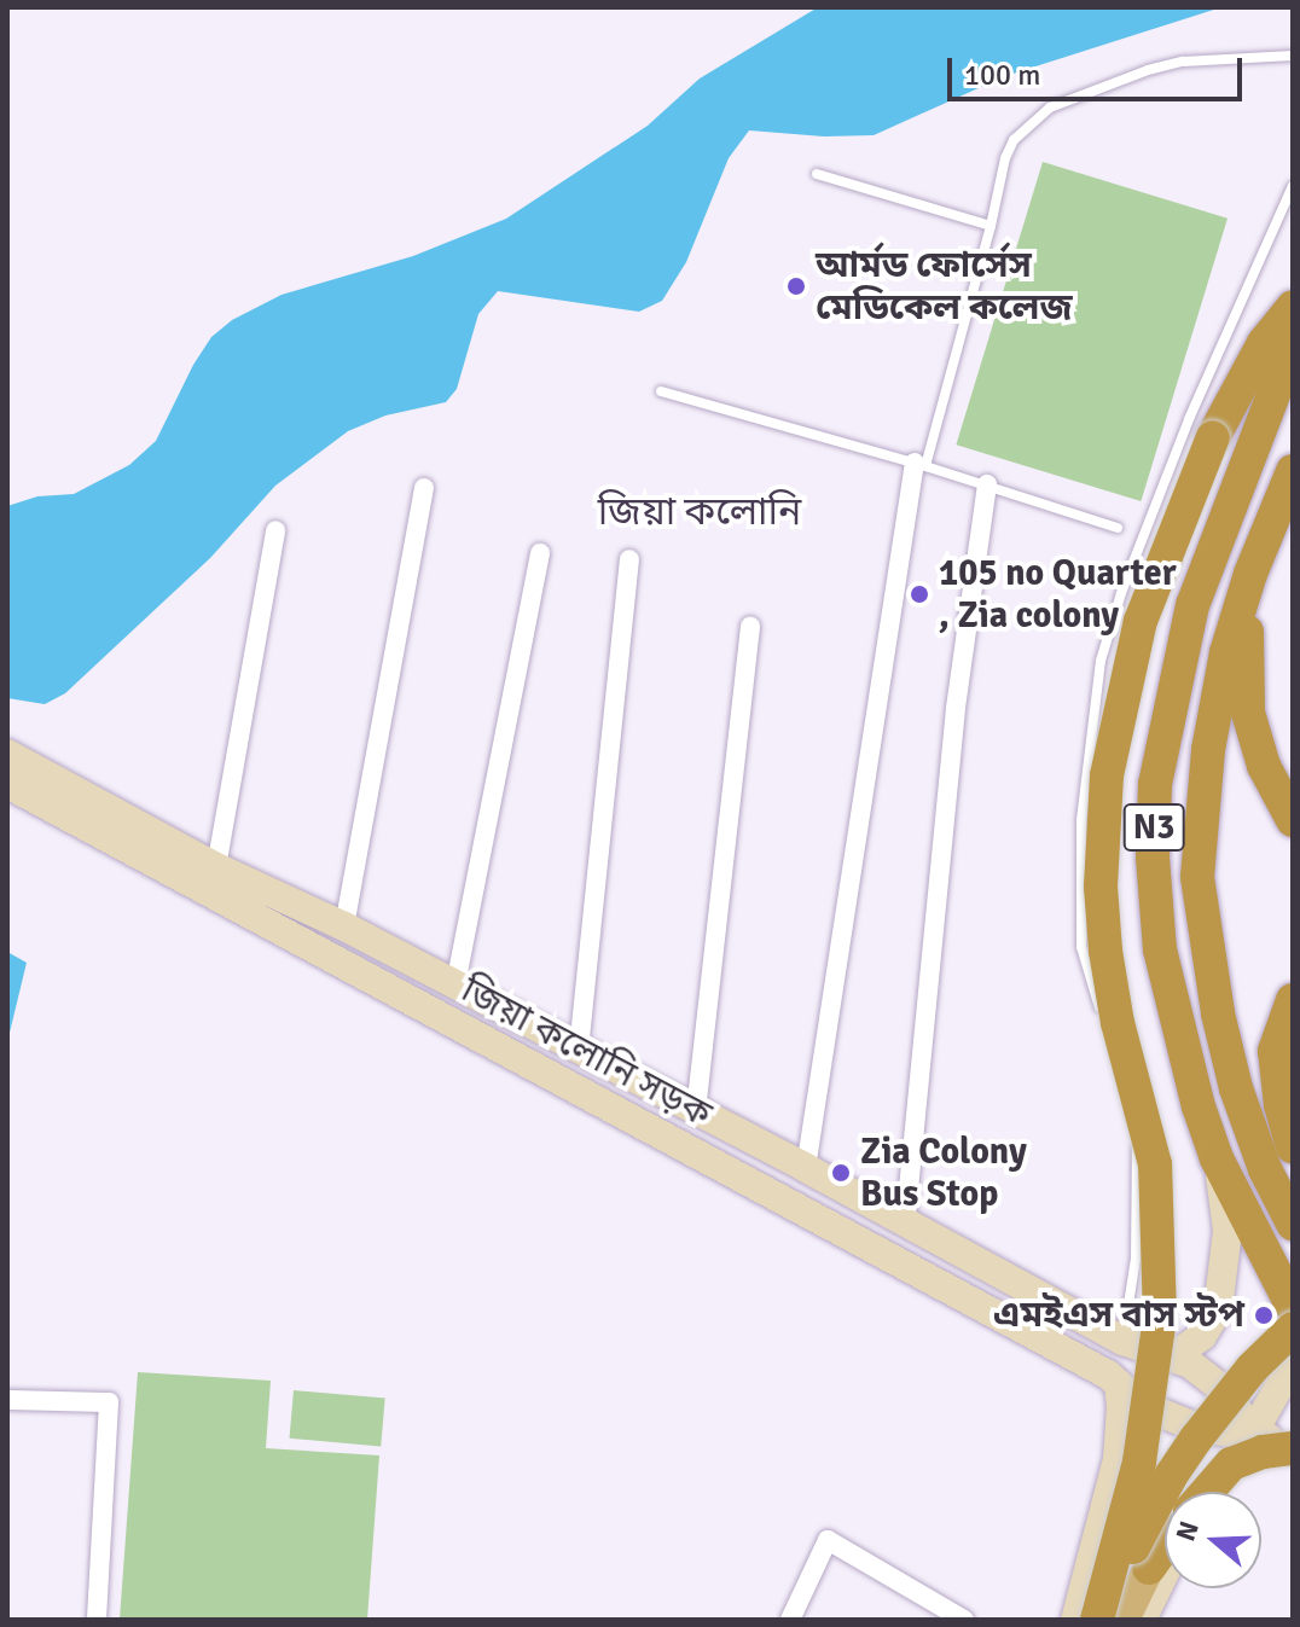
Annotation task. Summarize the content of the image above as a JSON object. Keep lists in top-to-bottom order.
{
  "streets": {
    "highway": ["N3"],
    "main road": ["জিয়া কলোনি সড়ক"]
  },
  "districts": ["জিয়া কলোনি"],
  "places": [
    "আর্মড ফোর্সেস মেডিকেল কলেজ",
    "105 no Quarter , Zia colony",
    "Zia Colony Bus Stop",
    "এমইএস বাস স্টপ"
  ],
  "scale_bar": "100 m",
  "north": "left"
}
